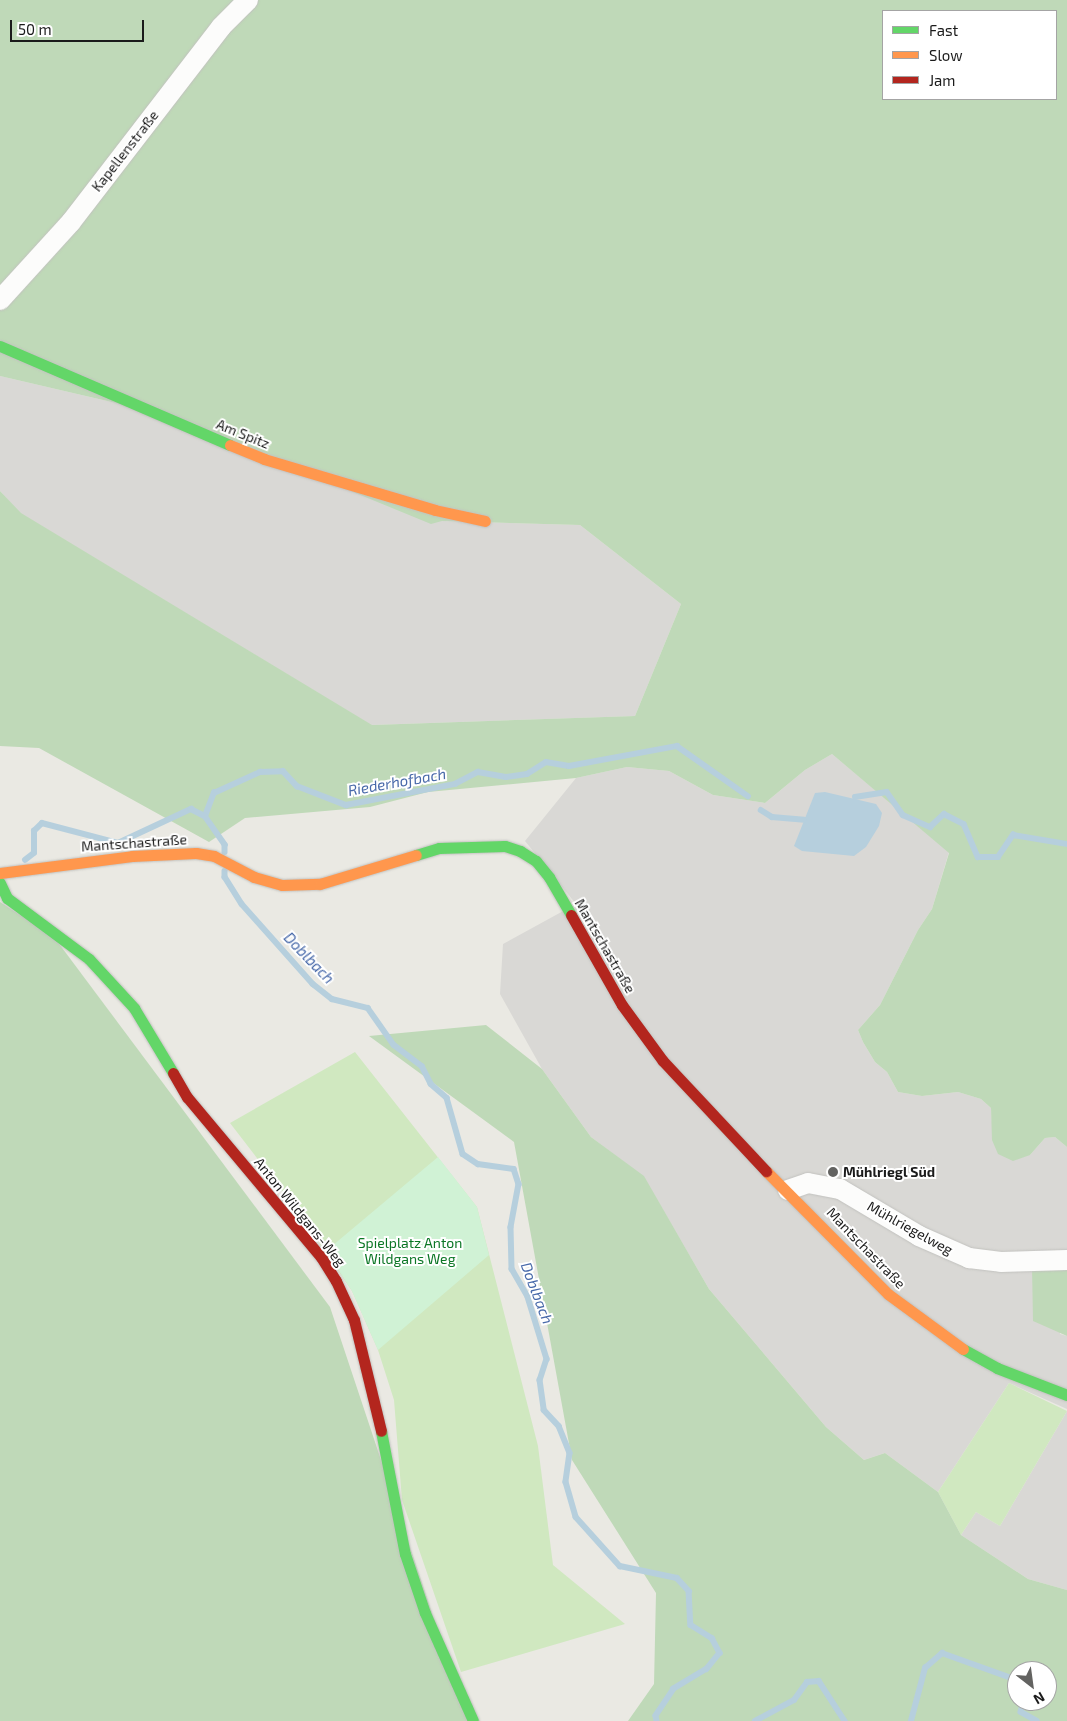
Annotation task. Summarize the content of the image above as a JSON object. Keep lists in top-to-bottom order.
{
  "streets": {
    "street": [
      "Kapellenstraße",
      "Am Spitz",
      "Mantschastraße",
      "Anton Wildgans-Weg",
      "Mühlriegelweg"
    ]
  },
  "crossings": [
    ["Mantschastraße", "Mühlriegelweg"]
  ],
  "water": ["Riederhofbach", "Doblbach"],
  "parks": ["Spielplatz Anton Wildgans Weg"],
  "places": ["Mühlriegl Süd"],
  "legend": ["Fast", "Slow", "Jam"],
  "scale_bar": "50 m",
  "north": "bottom right"
}
